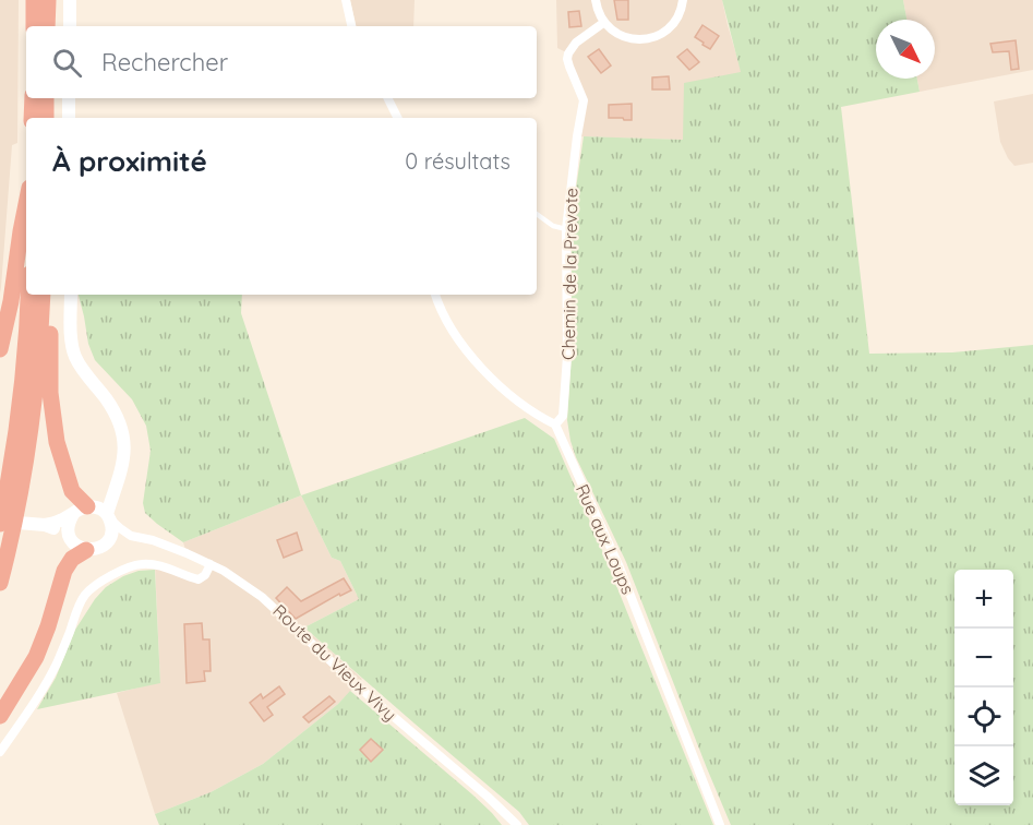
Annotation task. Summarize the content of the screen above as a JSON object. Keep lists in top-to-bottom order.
{
  "streets": {
    "street": ["Chemin de la Prevote", "Rue aux Loups", "Route du Vieux Vivy"]
  },
  "crossings": [
    ["Chemin de la Prevote", "Rue aux Loups"]
  ],
  "north": "bottom right",
  "page": {
    "search": "Rechercher",
    "heading": ["À proximité", "0 résultats"],
    "map_buttons": ["+", "−"]
  }
}
